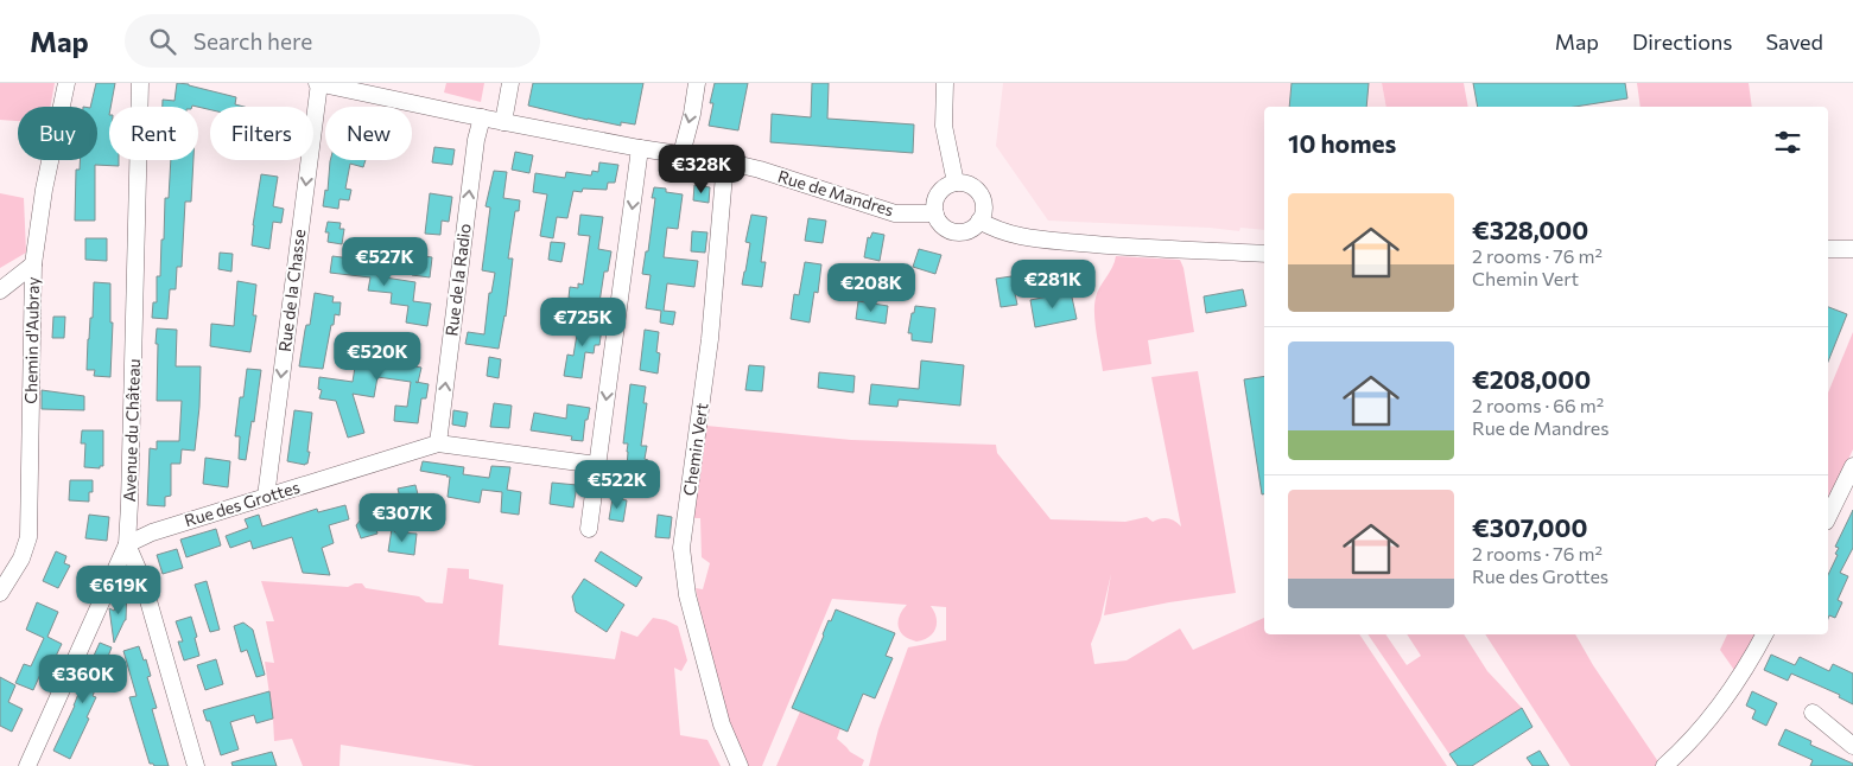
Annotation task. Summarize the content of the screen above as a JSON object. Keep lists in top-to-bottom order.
{
  "streets": {
    "street": [
      "Rue de Mandres",
      "Rue de la Radio",
      "Rue de la Chasse",
      "Chemin d'Aubray",
      "Avenue du Château",
      "Chemin Vert",
      "Rue des Grottes"
    ]
  },
  "crossings": [
    ["Rue de Mandres", "Rue de la Radio"],
    ["Rue de Mandres", "Rue de la Chasse"],
    ["Rue de Mandres", "Chemin Vert"],
    ["Rue de la Radio", "Rue des Grottes"],
    ["Rue de la Chasse", "Rue des Grottes"],
    ["Avenue du Château", "Rue des Grottes"]
  ],
  "one_way": ["Rue de la Radio", "Rue de la Chasse"],
  "page": {
    "header": "Map",
    "search": "Search here",
    "nav": ["Map", "Directions", "Saved"],
    "chip": [
      "Buy",
      "Rent",
      "Filters",
      "New"
    ],
    "heading": "10 homes",
    "price": [
      "€328K",
      "€527K",
      "€281K",
      "€208K",
      "€725K",
      "€520K",
      "€522K",
      "€307K",
      "€619K",
      "€360K"
    ],
    "list": [
      {
        "name": "€328,000",
        "note": "2 rooms · 76 m² · Chemin Vert"
      },
      {
        "name": "€208,000",
        "note": "2 rooms · 66 m² · Rue de Mandres"
      },
      {
        "name": "€307,000",
        "note": "2 rooms · 76 m² · Rue des Grottes"
      }
    ]
  }
}
